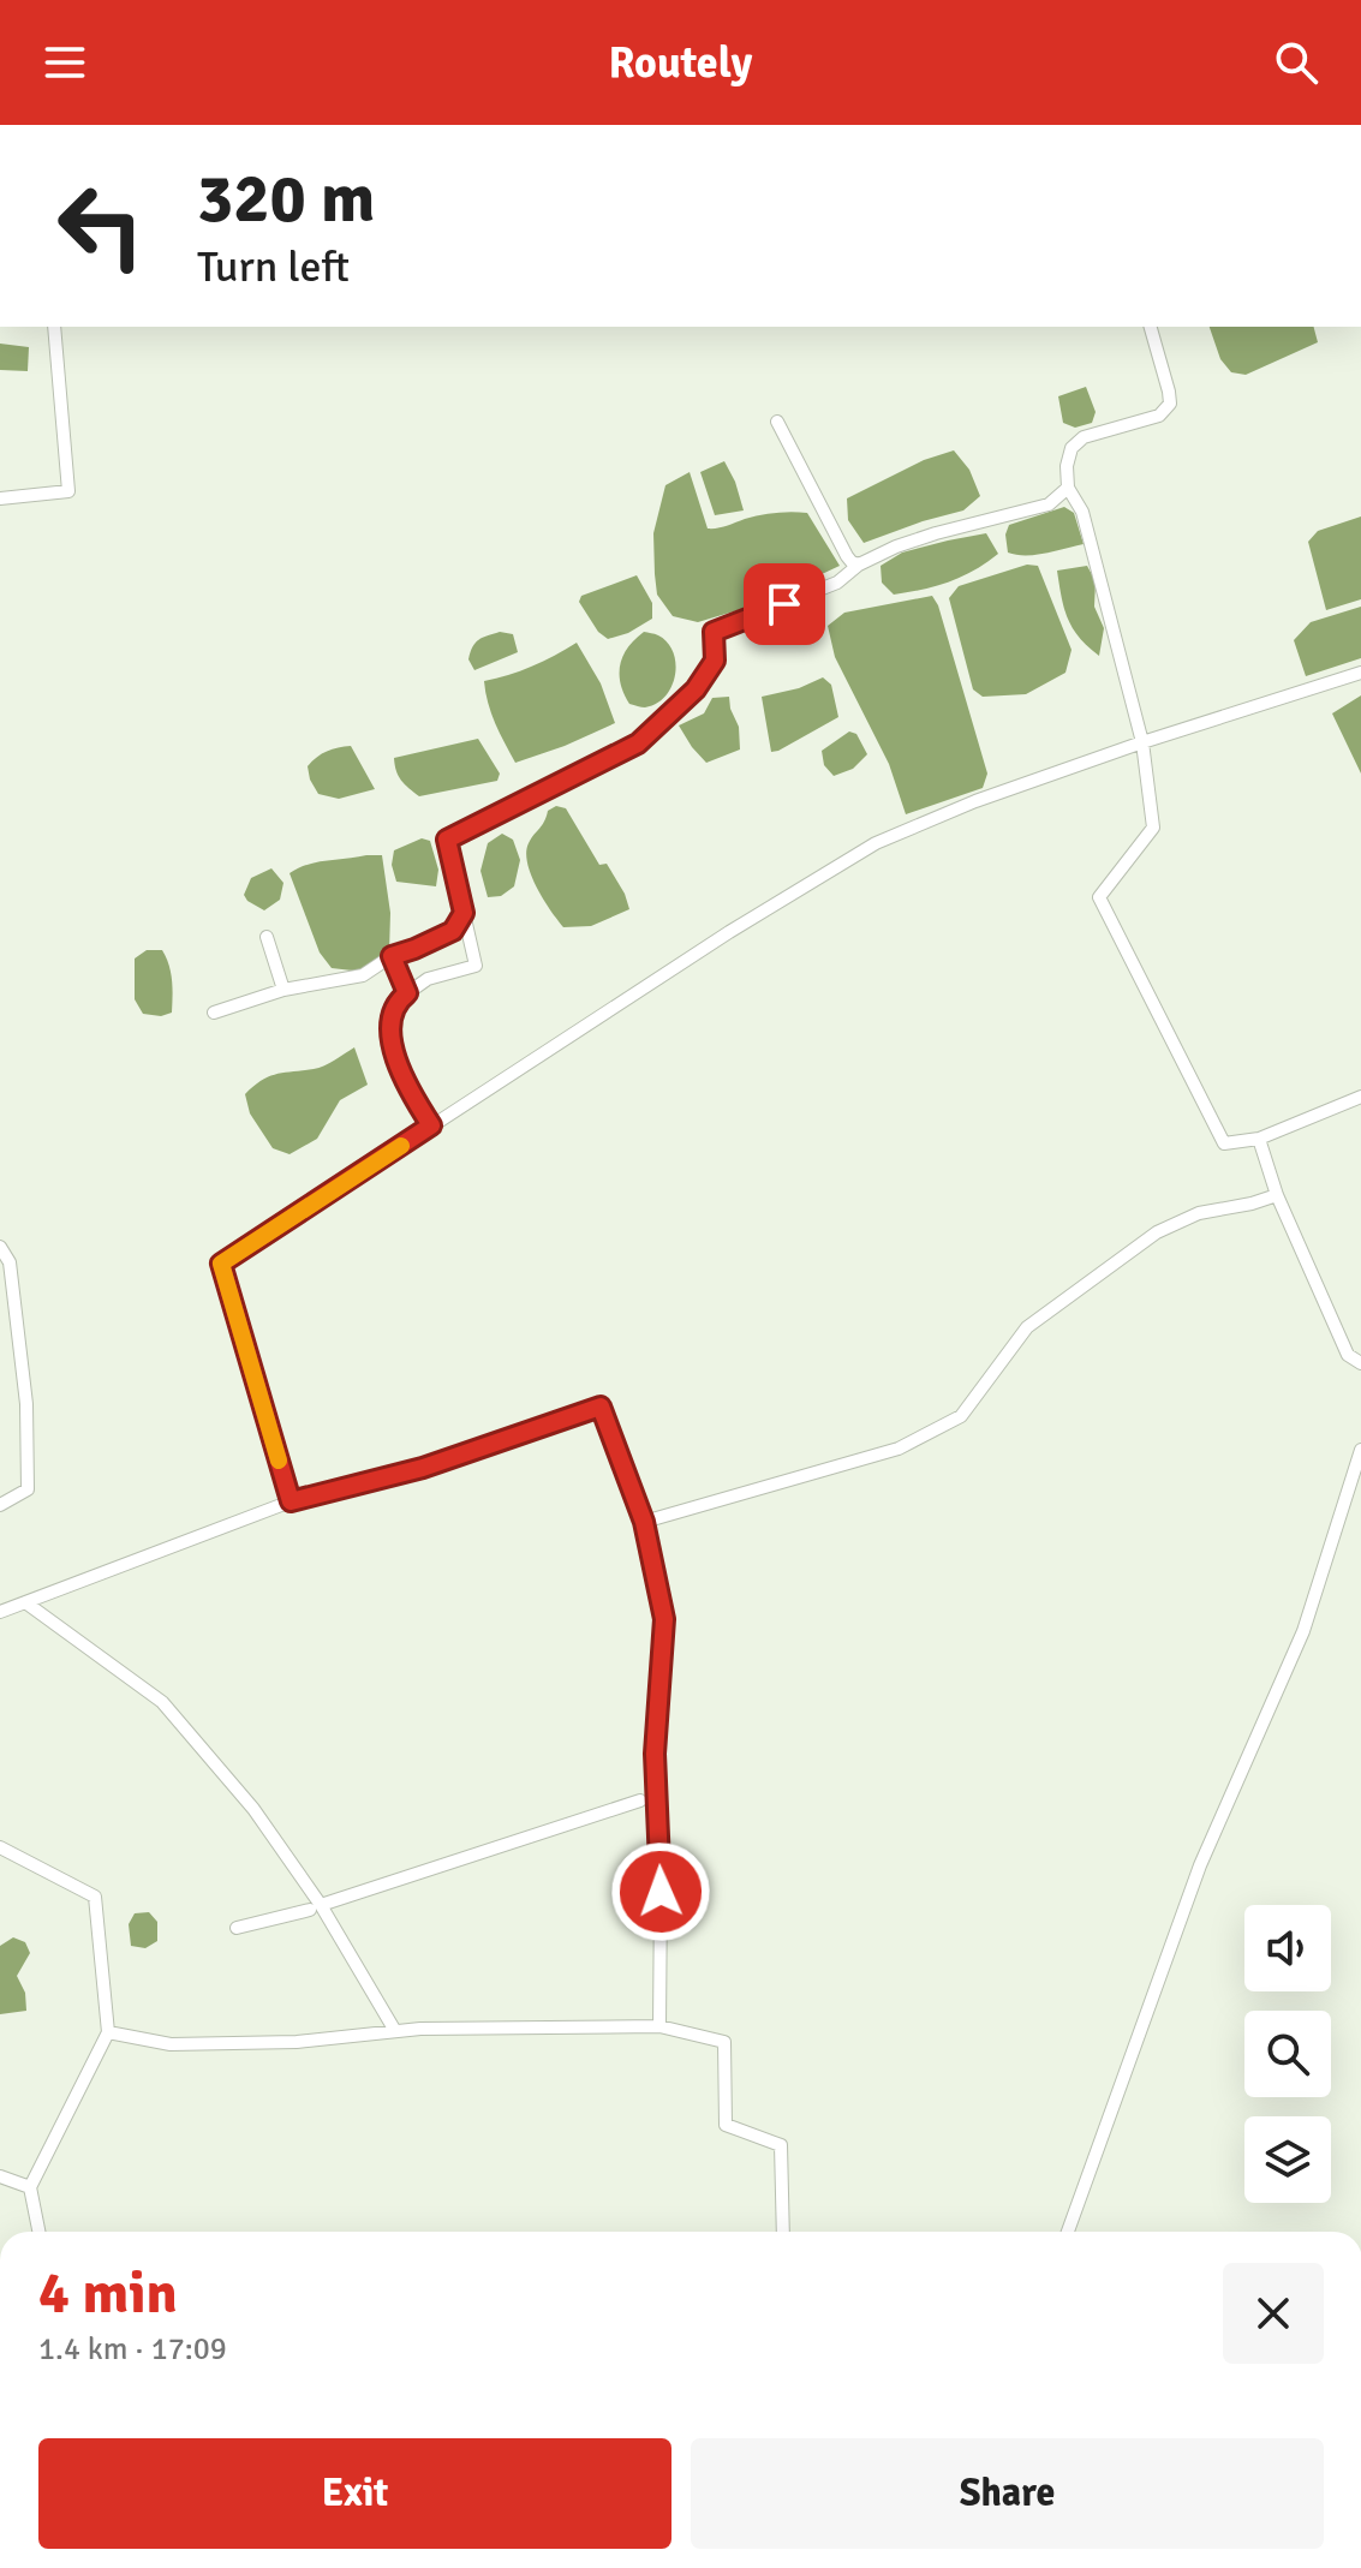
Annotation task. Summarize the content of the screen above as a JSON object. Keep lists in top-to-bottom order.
{
  "page": {
    "header": "Routely",
    "turn": ["320 m", "Turn left"],
    "heading": ["4 min", "1.4 km · 17:09"],
    "buttons": ["Exit", "Share"]
  }
}
